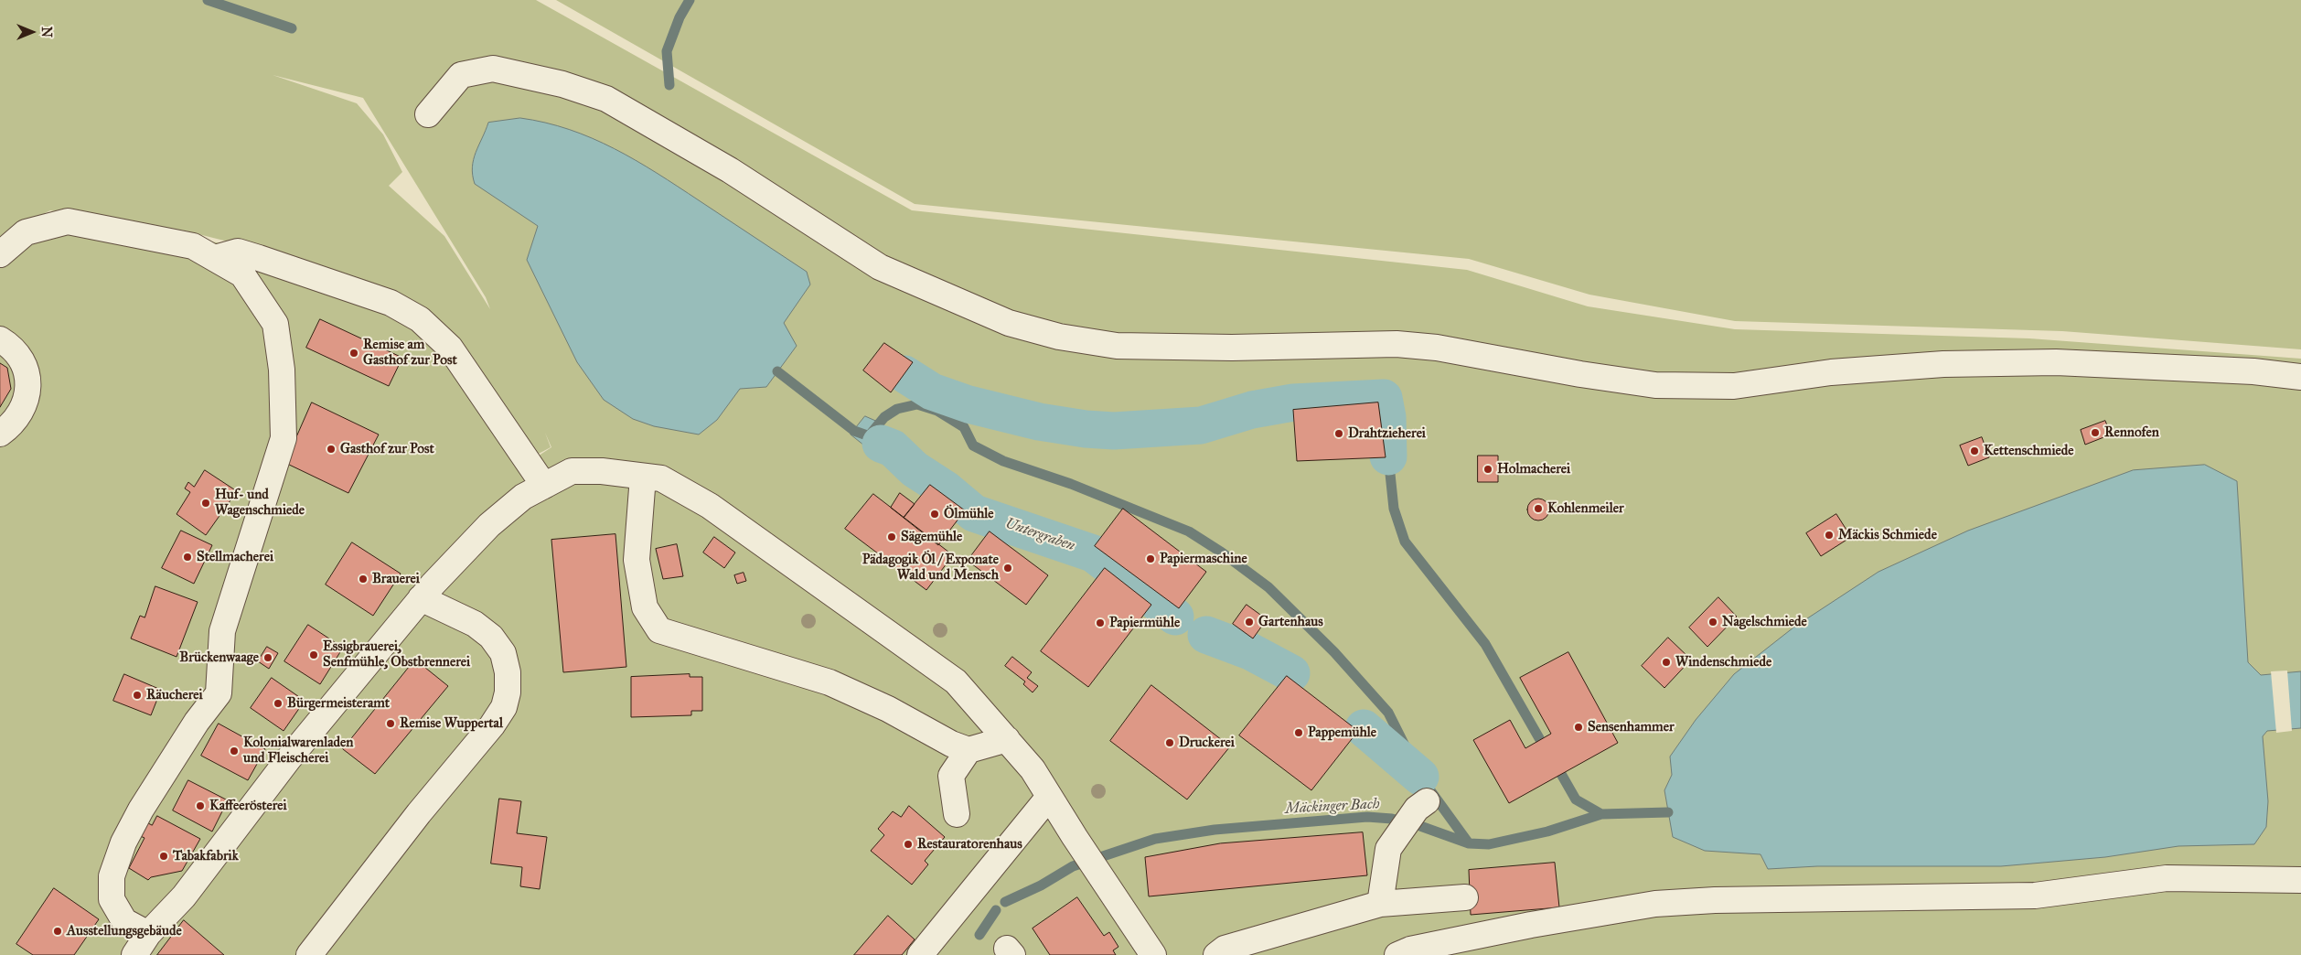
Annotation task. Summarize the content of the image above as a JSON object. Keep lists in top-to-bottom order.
{
  "water": ["Untergraben", "Mäckinger Bach"],
  "places": [
    "Remise am Gasthof zur Post",
    "Rennofen",
    "Drahtzieherei",
    "Gasthof zur Post",
    "Kettenschmiede",
    "Holmacherei",
    "Huf- und Wagenschmiede",
    "Kohlenmeiler",
    "Ölmühle",
    "Mäckis Schmiede",
    "Sägemühle",
    "Stellmacherei",
    "Papiermaschine",
    "Pädagogik Öl / Exponate Wald und Mensch",
    "Brauerei",
    "Gartenhaus",
    "Nagelschmiede",
    "Papiermühle",
    "Essigbrauerei, Senfmühle, Obstbrennerei",
    "Brückenwaage",
    "Windenschmiede",
    "Räucherei",
    "Bürgermeisteramt",
    "Remise Wuppertal",
    "Sensenhammer",
    "Pappemühle",
    "Druckerei",
    "Kolonialwarenladen und Fleischerei",
    "Kaffeerösterei",
    "Restauratorenhaus",
    "Tabakfabrik",
    "Ausstellungsgebäude"
  ],
  "north": "right"
}
